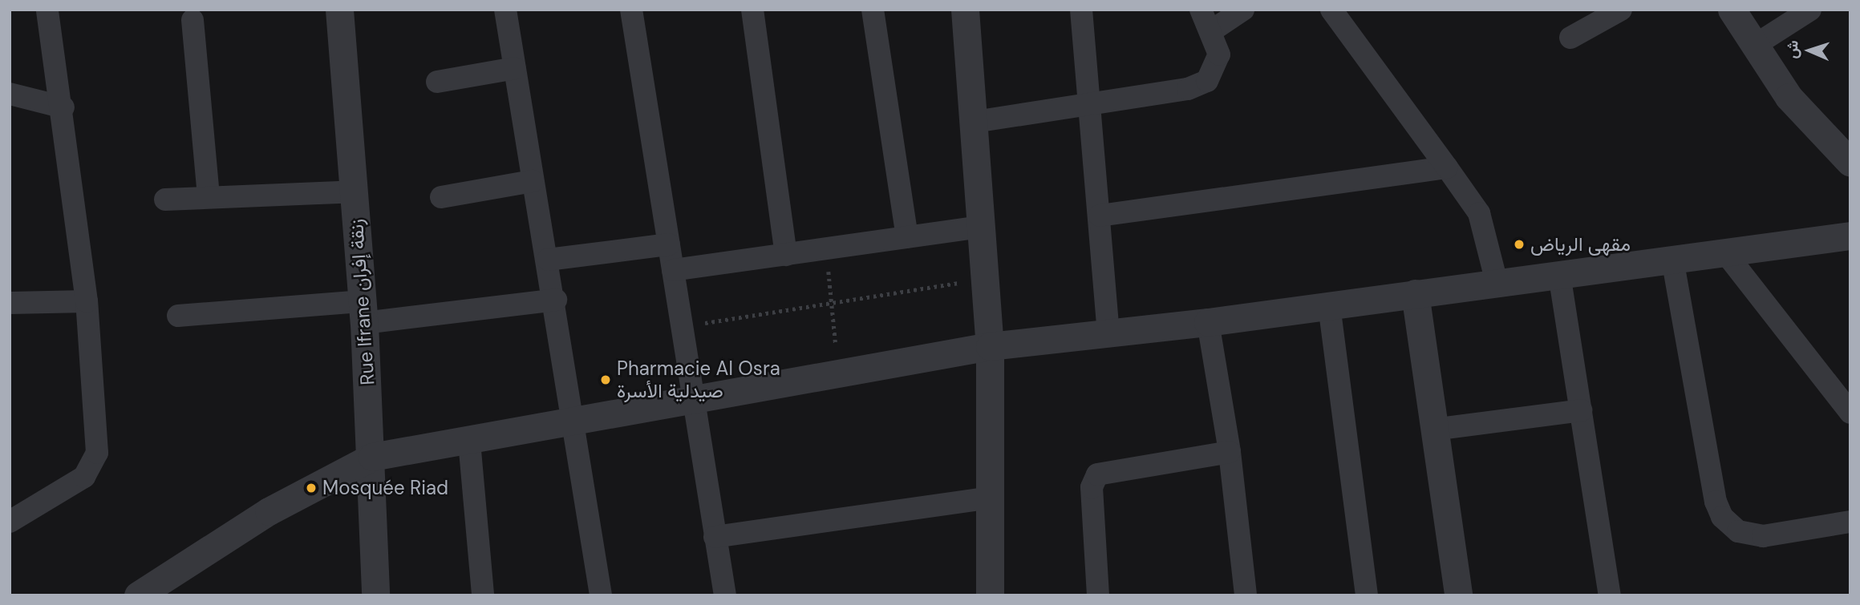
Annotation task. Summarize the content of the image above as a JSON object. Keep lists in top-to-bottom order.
{
  "streets": {
    "street": ["Rue Ifrane زنقة إفران"]
  },
  "places": ["مقهى الرياض", "Pharmacie Al Osra صيدلية الأسرة", "Mosquée Riad"],
  "north": "left"
}
